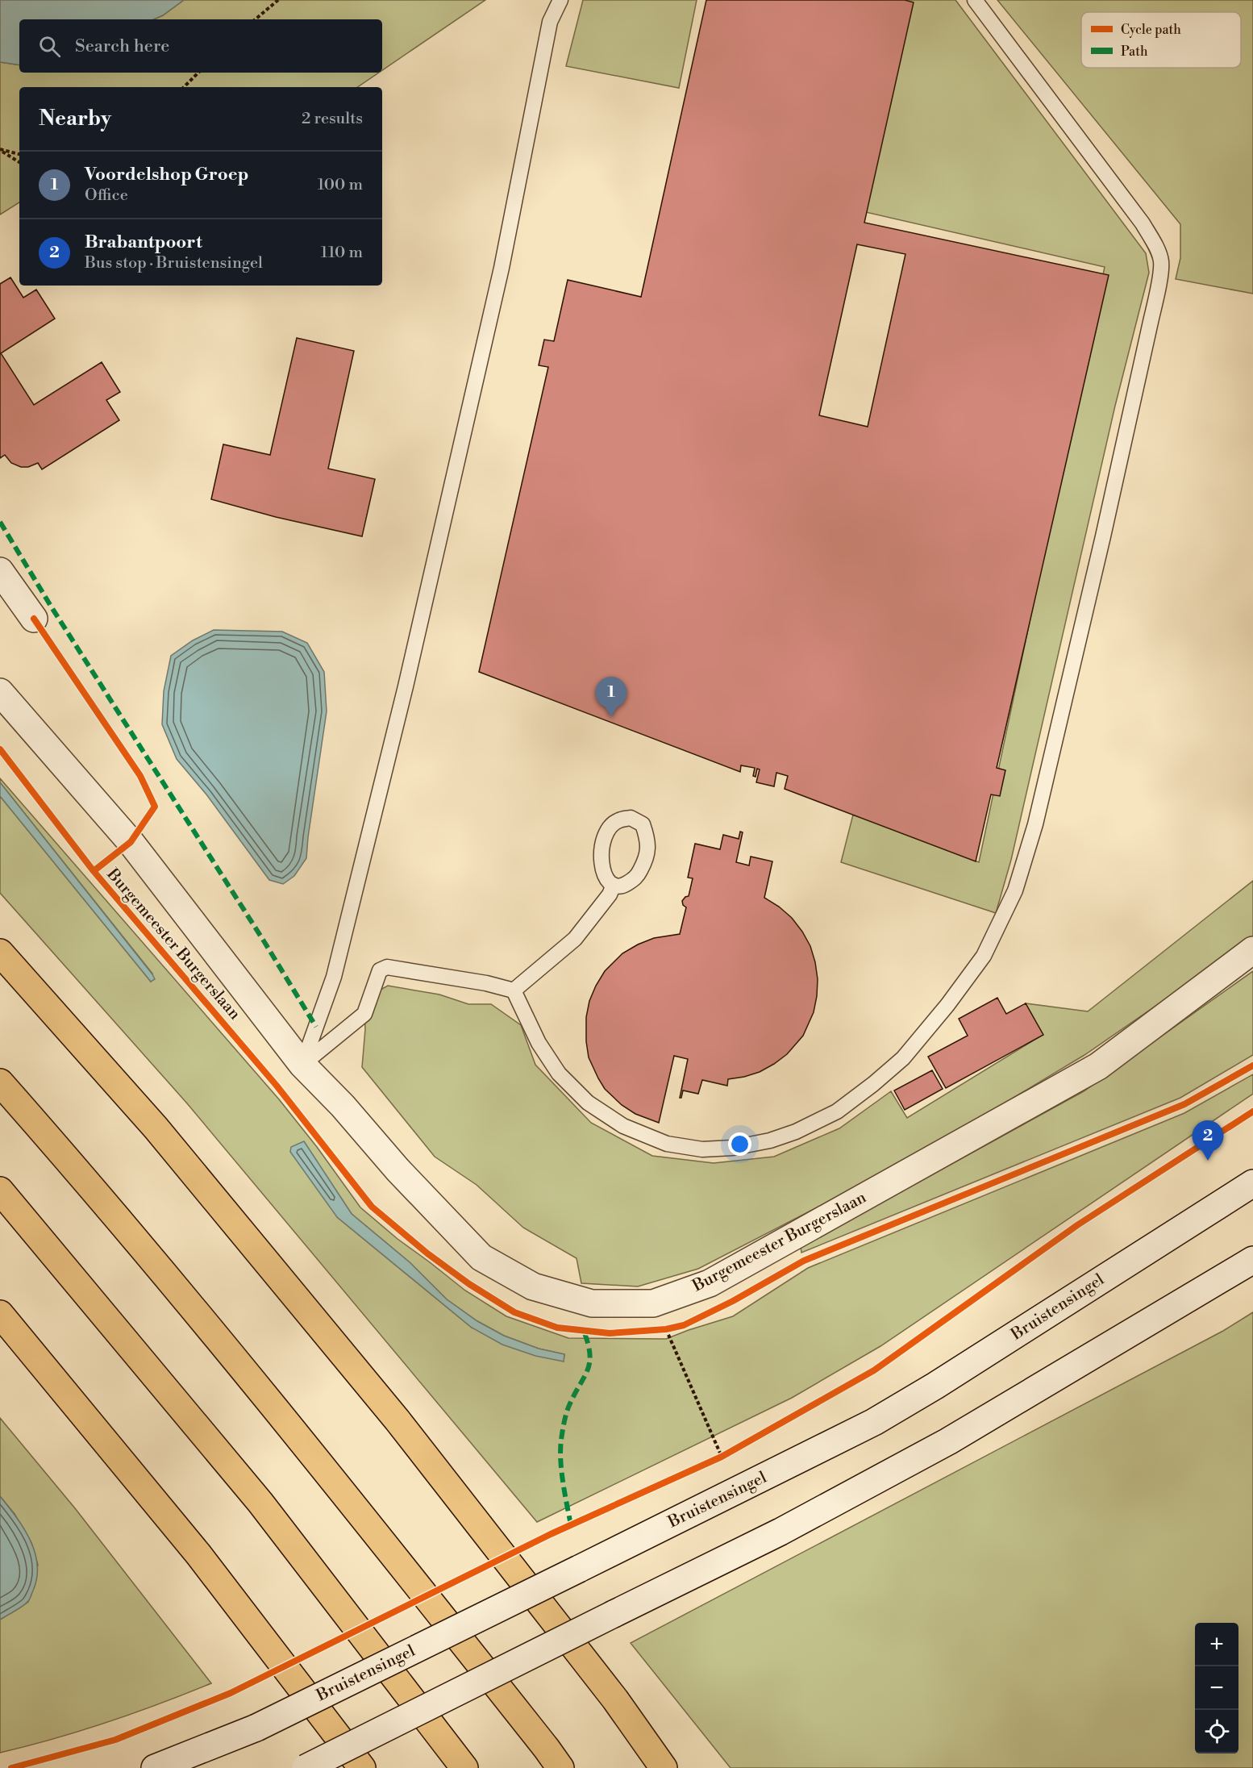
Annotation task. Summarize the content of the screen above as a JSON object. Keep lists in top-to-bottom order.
{
  "streets": {
    "main road": ["Burgemeester Burgerslaan", "Bruistensingel"]
  },
  "legend": ["Cycle path", "Path"],
  "page": {
    "search": "Search here",
    "heading": ["Nearby", "2 results"],
    "list": [
      {
        "mark": "1",
        "name": "Voordelshop Groep",
        "note": "Office",
        "value": "100 m"
      },
      {
        "mark": "2",
        "name": "Brabantpoort",
        "note": "Bus stop · Bruistensingel",
        "value": "110 m"
      }
    ],
    "pins": ["1", "2"],
    "map_buttons": ["+", "−"]
  }
}
